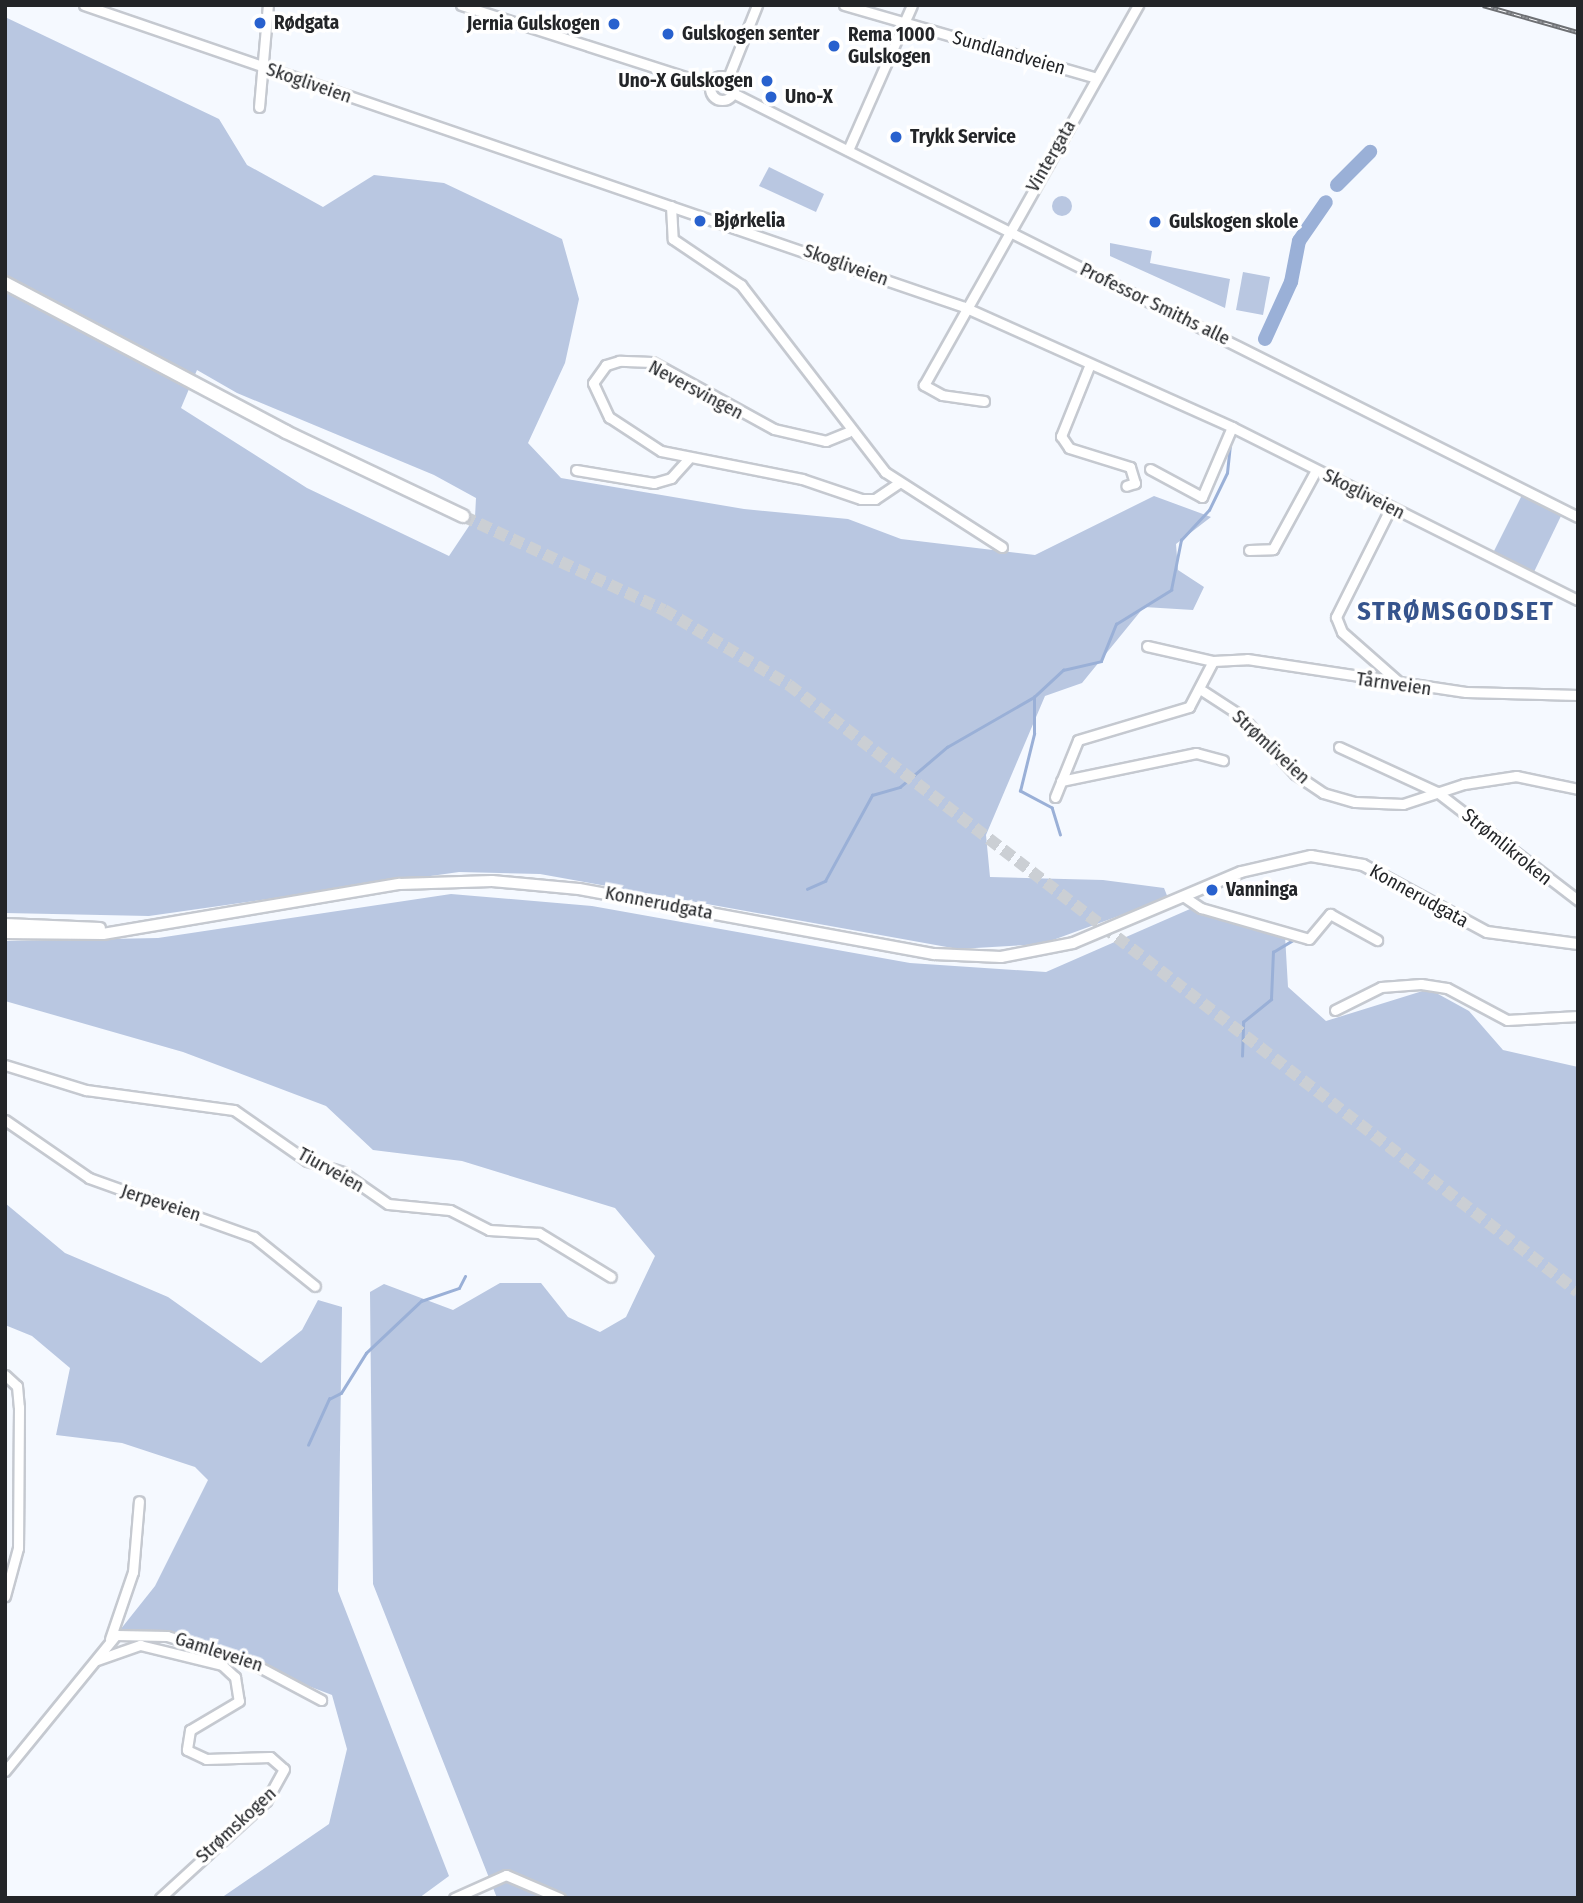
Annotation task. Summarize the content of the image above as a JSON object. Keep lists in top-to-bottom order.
{
  "streets": {
    "main road": ["Konnerudgata"],
    "street": [
      "Sundlandveien",
      "Skogliveien",
      "Vintergata",
      "Professor Smiths alle",
      "Neversvingen",
      "Tårnveien",
      "Strømliveien",
      "Strømlikroken",
      "Tiurveien",
      "Jerpeveien",
      "Gamleveien",
      "Strømskogen"
    ]
  },
  "crossings": [
    ["Sundlandveien", "Vintergata"],
    ["Skogliveien", "Vintergata"],
    ["Vintergata", "Professor Smiths alle"],
    ["Strømliveien", "Strømlikroken"]
  ],
  "districts": ["STRØMSGODSET"],
  "places": [
    "Rødgata",
    "Jernia Gulskogen",
    "Gulskogen senter",
    "Rema 1000 Gulskogen",
    "Uno-X Gulskogen",
    "Uno-X",
    "Trykk Service",
    "Bjørkelia",
    "Gulskogen skole",
    "Vanninga"
  ]
}
